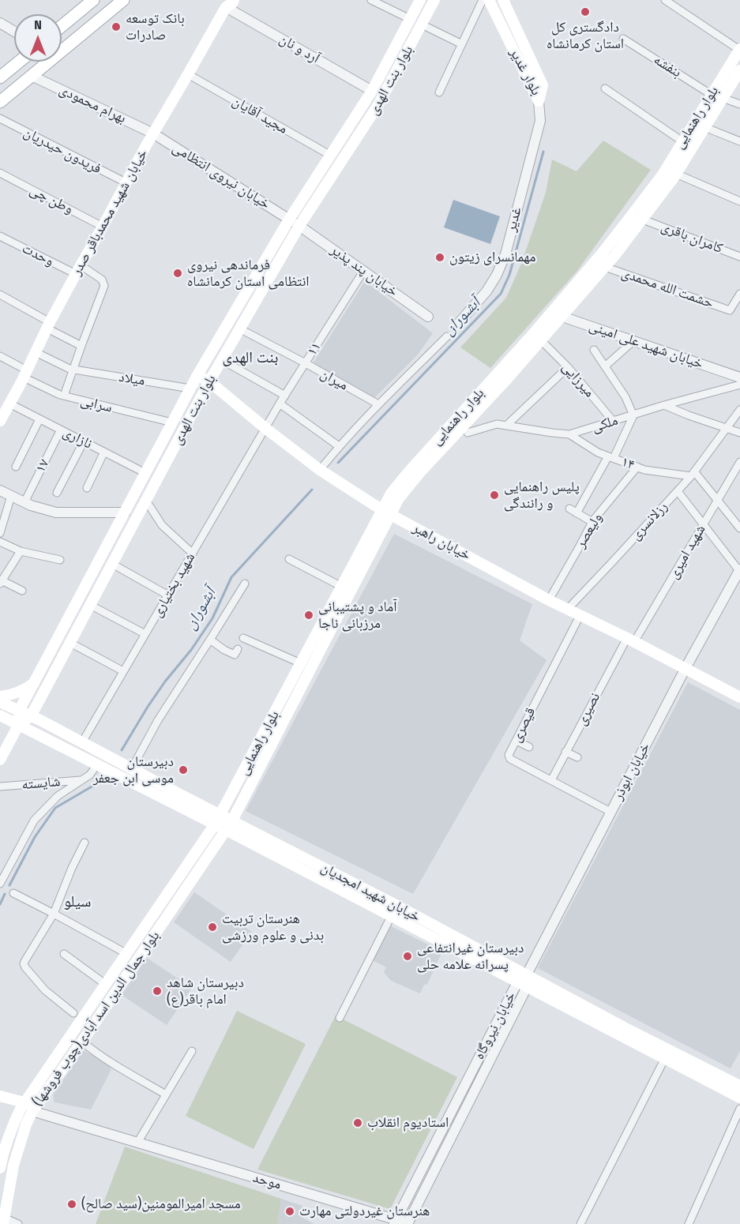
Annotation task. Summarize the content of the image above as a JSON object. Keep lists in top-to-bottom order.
{
  "streets": {
    "main road": [
      "بلوار غدیر",
      "بلوار بنت الهدی",
      "بلوار راهنمایی",
      "خیابان شهید محمدباقر صدر",
      "خیابان راهبر",
      "خیابان شهید امجدیان",
      "بلوار جمال الدین اسد آبادی(چوب فروشها)"
    ],
    "street": [
      "آرد و نان",
      "بنفشه",
      "بهرام محمودی",
      "مجید آقایان",
      "فریدون حیدریان",
      "خیابان نیروی انتظامی",
      "وطن چی",
      "غدیر",
      "کامران باقری",
      "وحدت",
      "خیابان پند پذیر",
      "حشمت الله محمدی",
      "خیابان شهید علی امینی",
      "۱۱",
      "میلاد",
      "میران",
      "میرزایی",
      "سرابی",
      "ملکی",
      "نازاری",
      "۱۴",
      "۱۷",
      "رزلانسری",
      "ولیعصر",
      "شهید امیری",
      "شهید بختیاری",
      "نصیری",
      "قیصری",
      "خیابان ابوذر",
      "شایسته",
      "خیابان نیروگاه",
      "موحد"
    ]
  },
  "crossings": [
    ["آرد و نان", "بلوار بنت الهدی"],
    ["آرد و نان", "خیابان شهید محمدباقر صدر"],
    ["بنفشه", "بلوار راهنمایی"],
    ["بلوار غدیر", "غدیر"],
    ["بلوار بنت الهدی", "مجید آقایان"],
    ["بلوار بنت الهدی", "خیابان نیروی انتظامی"],
    ["بلوار بنت الهدی", "خیابان پند پذیر"],
    ["بلوار بنت الهدی", "میلاد"],
    ["بلوار بنت الهدی", "میران"],
    ["بلوار بنت الهدی", "سرابی"],
    ["بلوار بنت الهدی", "نازاری"],
    ["بلوار بنت الهدی", "خیابان راهبر"],
    ["بلوار بنت الهدی", "خیابان شهید امجدیان"],
    ["بهرام محمودی", "خیابان نیروی انتظامی"],
    ["بهرام محمودی", "خیابان شهید محمدباقر صدر"],
    ["مجید آقایان", "خیابان شهید محمدباقر صدر"],
    ["بلوار راهنمایی", "کامران باقری"],
    ["بلوار راهنمایی", "حشمت الله محمدی"],
    ["بلوار راهنمایی", "خیابان شهید علی امینی"],
    ["بلوار راهنمایی", "میرزایی"],
    ["بلوار راهنمایی", "خیابان راهبر"],
    ["بلوار راهنمایی", "خیابان شهید امجدیان"],
    ["بلوار راهنمایی", "بلوار جمال الدین اسد آبادی(چوب فروشها)"],
    ["فریدون حیدریان", "خیابان شهید محمدباقر صدر"],
    ["خیابان نیروی انتظامی", "خیابان شهید محمدباقر صدر"],
    ["خیابان نیروی انتظامی", "خیابان پند پذیر"],
    ["وطن چی", "خیابان شهید محمدباقر صدر"],
    ["خیابان شهید محمدباقر صدر", "وحدت"],
    ["خیابان شهید محمدباقر صدر", "میلاد"],
    ["خیابان شهید محمدباقر صدر", "سرابی"],
    ["خیابان شهید محمدباقر صدر", "نازاری"],
    ["خیابان پند پذیر", "۱۱"],
    ["۱۱", "میران"],
    ["۱۱", "خیابان راهبر"],
    ["۱۱", "شهید بختیاری"],
    ["میرزایی", "ملکی"],
    ["ملکی", "۱۴"],
    ["نازاری", "۱۷"],
    ["۱۴", "رزلانسری"],
    ["۱۴", "ولیعصر"],
    ["رزلانسری", "خیابان راهبر"],
    ["ولیعصر", "خیابان راهبر"],
    ["خیابان راهبر", "شهید امیری"],
    ["خیابان راهبر", "شهید بختیاری"],
    ["خیابان راهبر", "نصیری"],
    ["خیابان راهبر", "قیصری"],
    ["خیابان راهبر", "خیابان ابوذر"],
    ["شهید امیری", "نصیری"],
    ["شهید بختیاری", "خیابان شهید امجدیان"],
    ["نصیری", "قیصری"],
    ["قیصری", "خیابان ابوذر"],
    ["خیابان ابوذر", "خیابان شهید امجدیان"],
    ["خیابان ابوذر", "خیابان نیروگاه"],
    ["خیابان شهید امجدیان", "بلوار جمال الدین اسد آبادی(چوب فروشها)"],
    ["خیابان شهید امجدیان", "خیابان نیروگاه"],
    ["بلوار جمال الدین اسد آبادی(چوب فروشها)", "موحد"],
    ["خیابان نیروگاه", "موحد"]
  ],
  "districts": ["بنت الهدی", "سیلو"],
  "water": ["آبشوران"],
  "places": [
    "دادگستری کل استان کرمانشاه",
    "بانک توسعه صادرات",
    "مهمانسرای زیتون",
    "فرماندهی نیروی انتظامی استان کرمانشاه",
    "پلیس راهنمایی و رانندگی",
    "آماد و پشتیبانی مرزبانی ناجا",
    "دبیرستان موسی ابن جعفر",
    "هنرستان تربیت بدنی و علوم ورزشی",
    "دبیرستان غیرانتفاعی پسرانه علامه حلی",
    "دبیرستان شاهد امام باقر(ع)",
    "استادیوم انقلاب",
    "مسجد امیرالمومنین(سید صالح)",
    "هنرستان غیردولتی مهارت"
  ],
  "north": "top"
}
